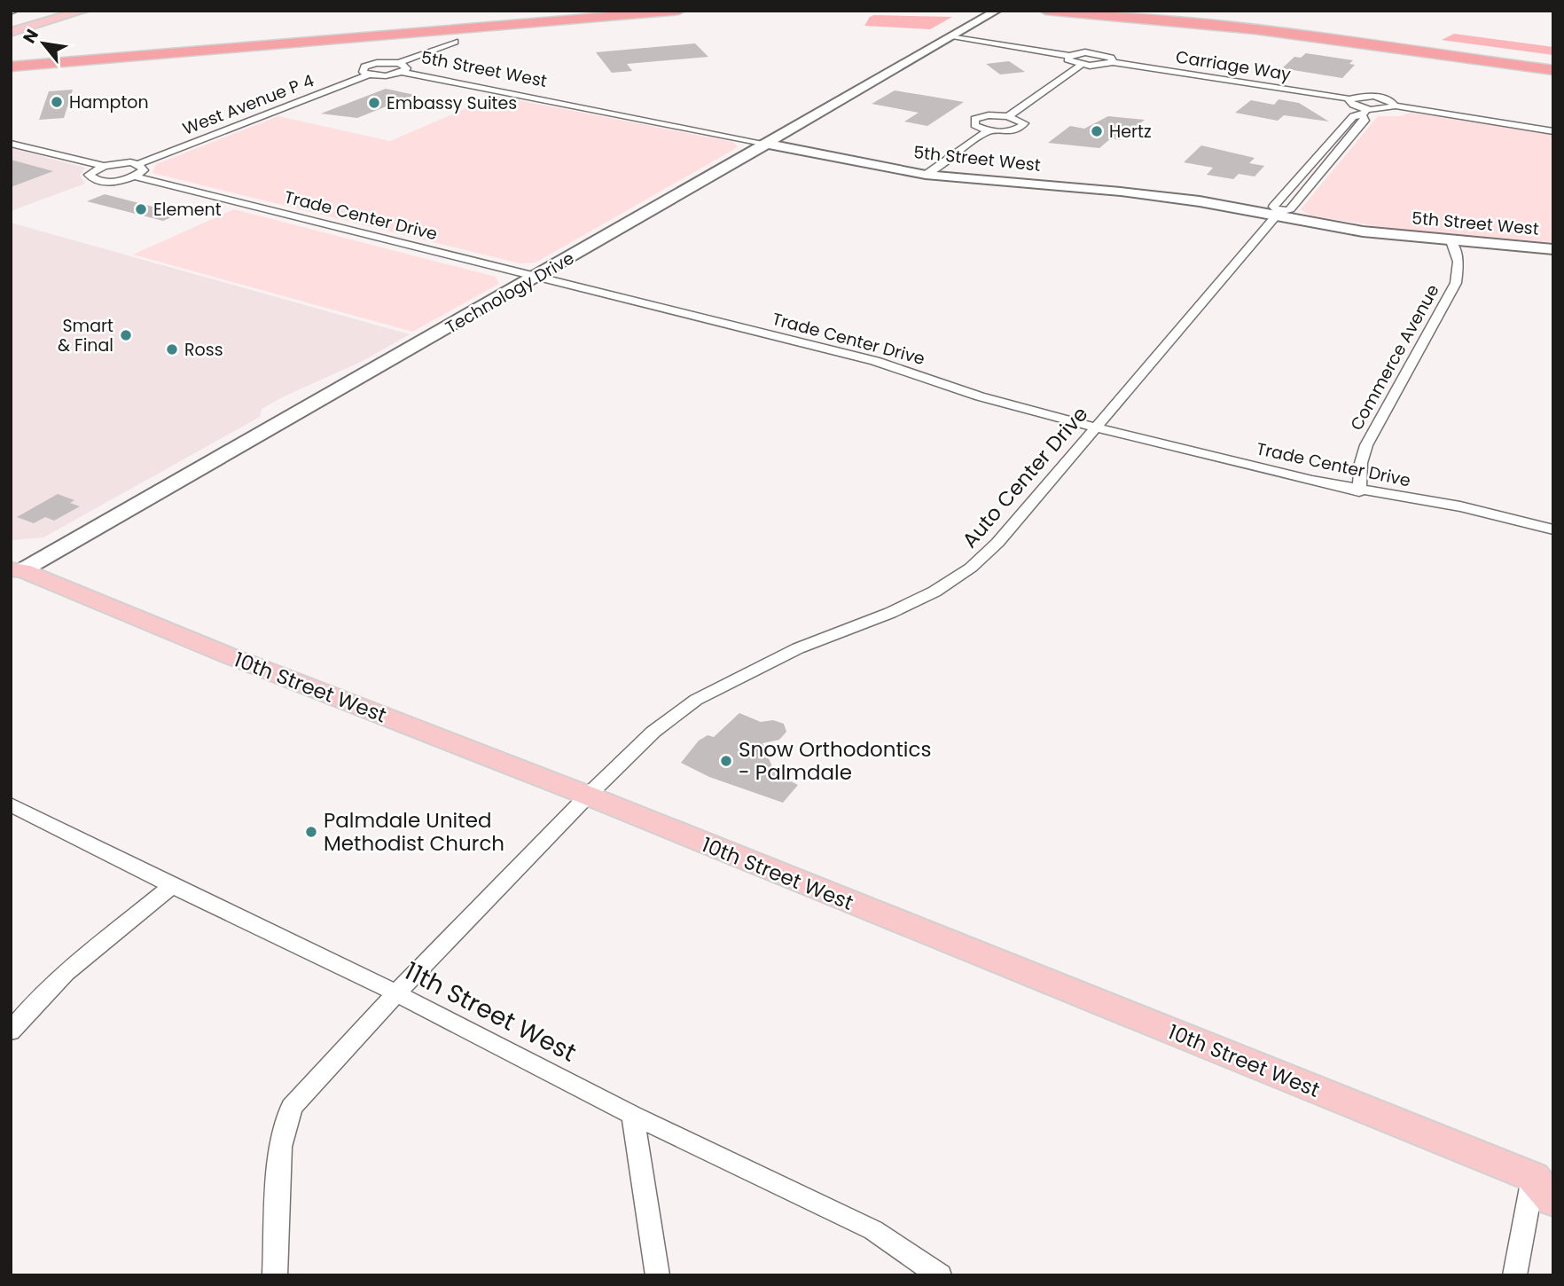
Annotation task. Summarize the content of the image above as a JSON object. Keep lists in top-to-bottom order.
{
  "streets": {
    "main road": ["5th Street West", "Technology Drive", "10th Street West"],
    "street": [
      "Carriage Way",
      "West Avenue P 4",
      "Trade Center Drive",
      "Commerce Avenue",
      "Auto Center Drive",
      "11th Street West"
    ]
  },
  "crossings": [
    ["5th Street West", "Technology Drive"],
    ["5th Street West", "Commerce Avenue"],
    ["5th Street West", "Auto Center Drive"],
    ["Trade Center Drive", "Technology Drive"],
    ["Trade Center Drive", "Commerce Avenue"],
    ["Trade Center Drive", "Auto Center Drive"],
    ["Technology Drive", "10th Street West"],
    ["Auto Center Drive", "10th Street West"],
    ["Auto Center Drive", "11th Street West"]
  ],
  "places": [
    "Hampton",
    "Embassy Suites",
    "Hertz",
    "Element",
    "Smart & Final",
    "Ross",
    "Snow Orthodontics - Palmdale",
    "Palmdale United Methodist Church"
  ],
  "north": "top left"
}
